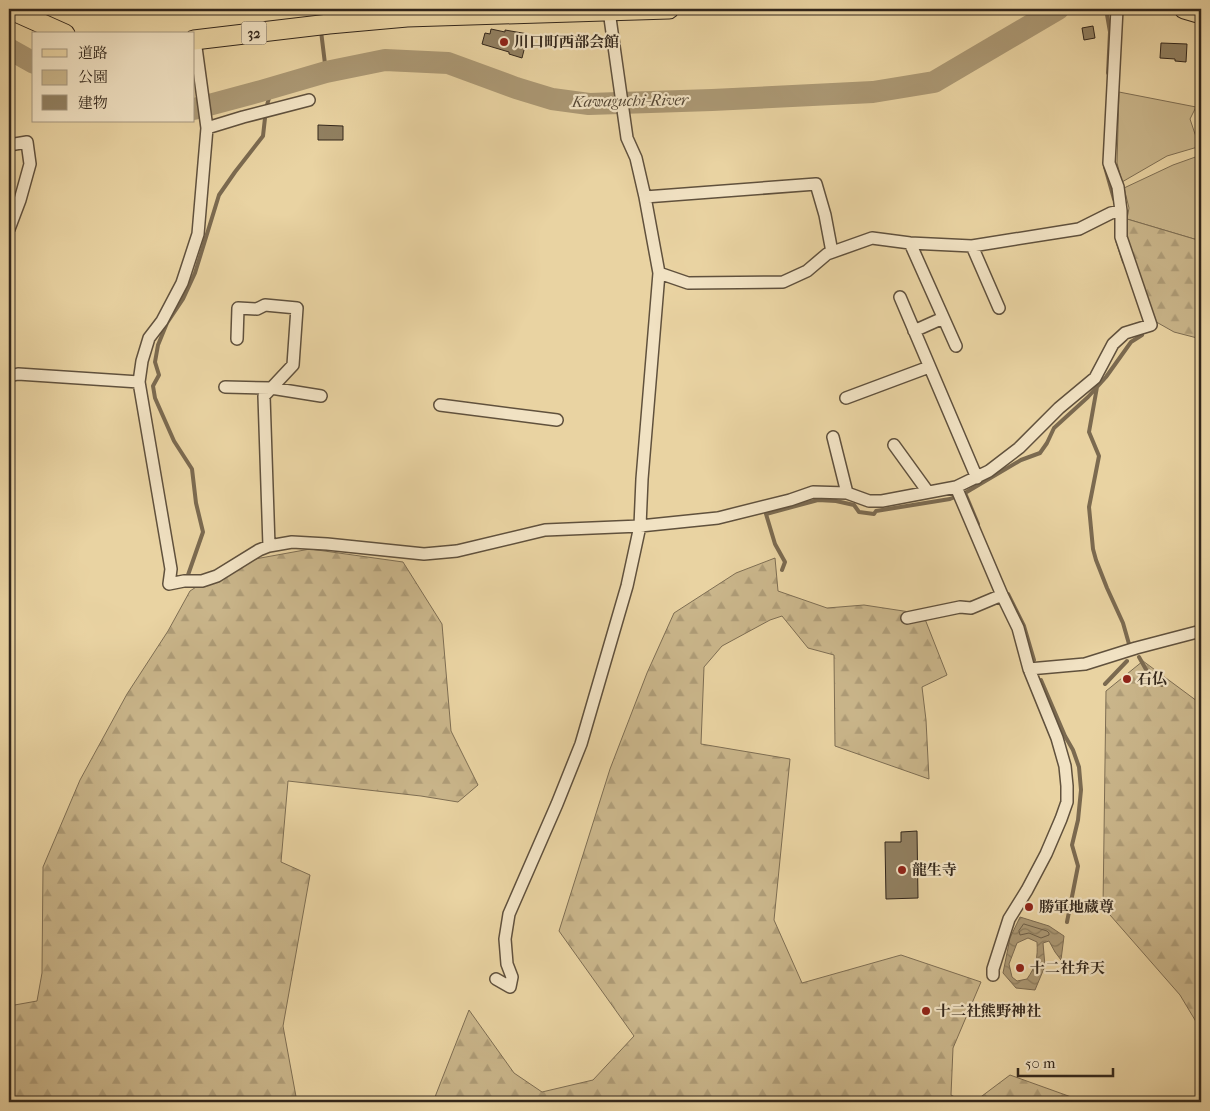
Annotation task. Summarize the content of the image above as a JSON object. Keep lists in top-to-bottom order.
{
  "streets": {
    "main road": ["32"]
  },
  "water": ["Kawaguchi-River"],
  "places": [
    "川口町西部会館",
    "石仏",
    "龍生寺",
    "勝軍地蔵尊",
    "十二社弁天",
    "十二社熊野神社"
  ],
  "legend": ["道路", "公園", "建物"],
  "scale_bar": "50 m"
}
